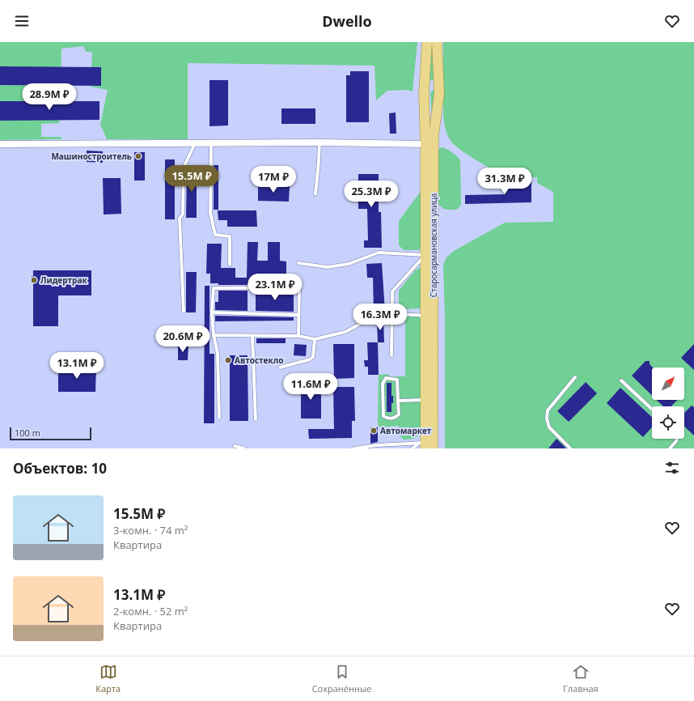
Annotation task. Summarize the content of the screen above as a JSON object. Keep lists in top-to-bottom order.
{
  "streets": {
    "main road": ["Старосармановская улица"]
  },
  "places": [
    "Машиностроитель",
    "Лидертрак",
    "Автостекло",
    "Автомаркет"
  ],
  "scale_bar": "100 m",
  "north": "top right",
  "page": {
    "header": "Dwello",
    "price": [
      "28.9M ₽",
      "15.5M ₽",
      "17M ₽",
      "31.3M ₽",
      "25.3M ₽",
      "23.1M ₽",
      "16.3M ₽",
      "20.6M ₽",
      "13.1M ₽",
      "11.6M ₽"
    ],
    "scale": "100 m",
    "heading": "Объектов: 10",
    "list": [
      {
        "name": "15.5M ₽",
        "note": "3-комн. · 74 m² · Квартира"
      },
      {
        "name": "13.1M ₽",
        "note": "2-комн. · 52 m² · Квартира"
      }
    ],
    "tabs": ["Карта", "Сохранённые", "Главная"]
  }
}
